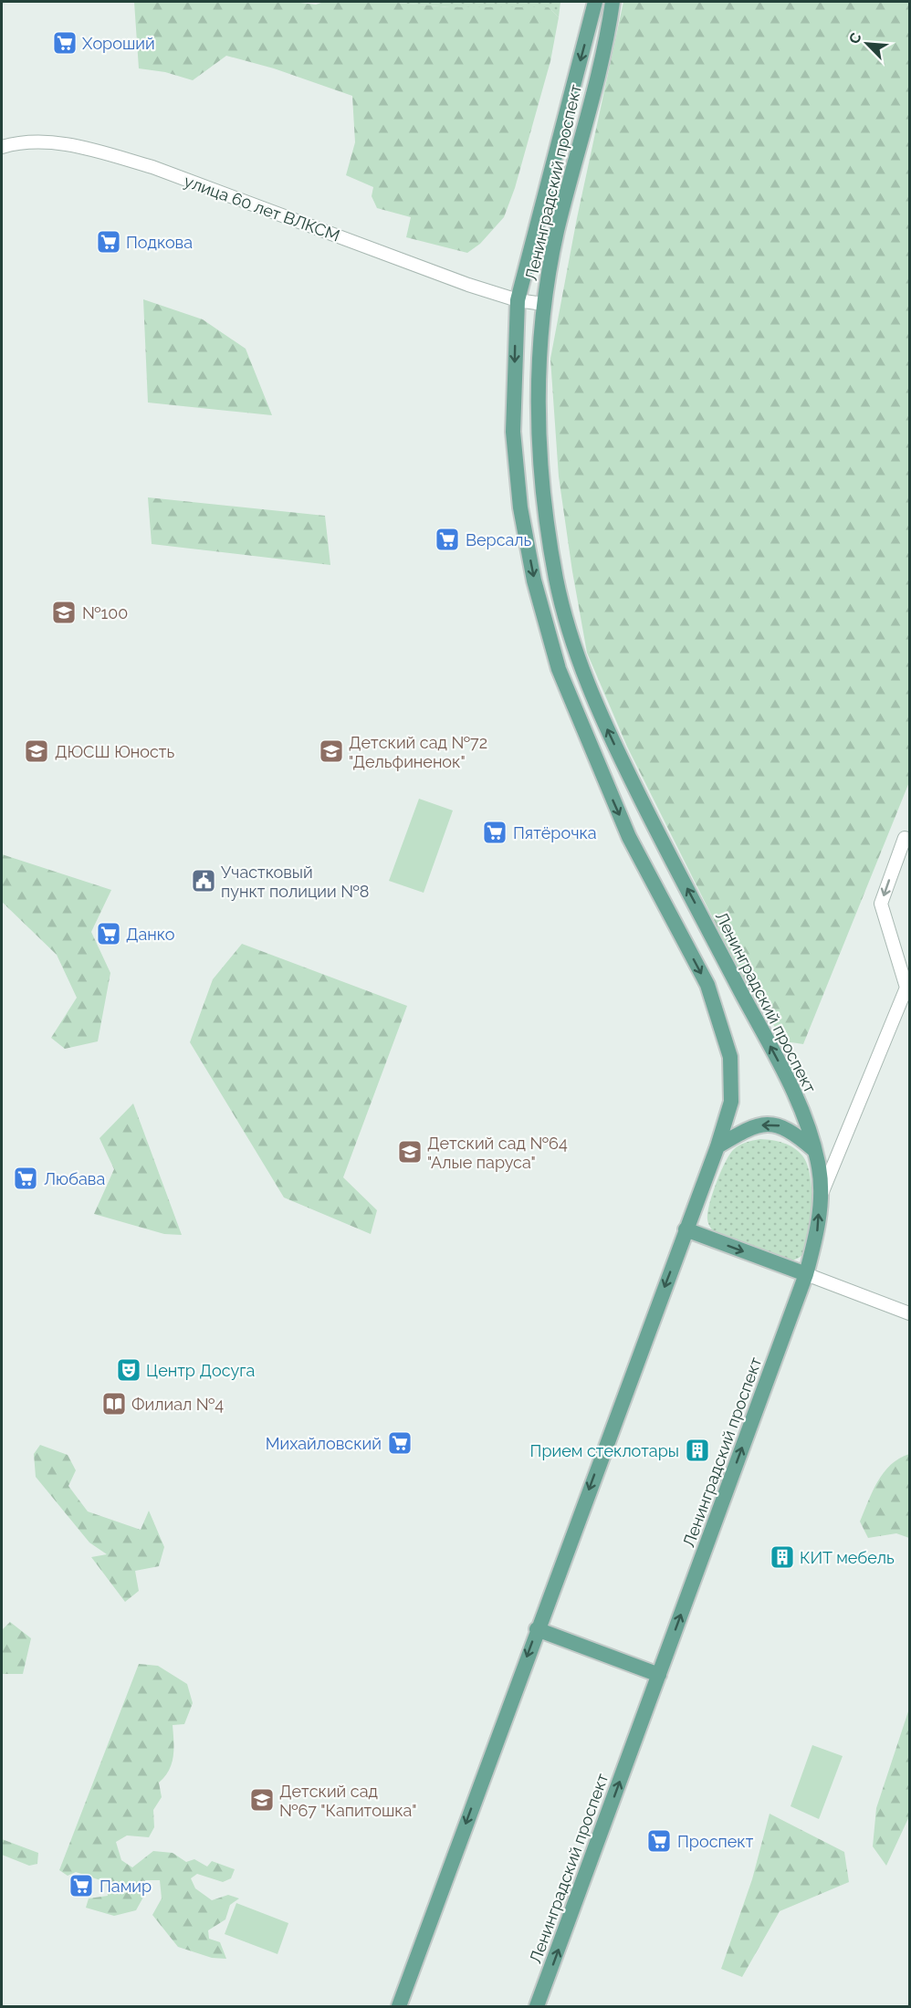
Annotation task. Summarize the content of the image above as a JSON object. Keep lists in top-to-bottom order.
{
  "streets": {
    "main road": ["Ленинградский проспект"],
    "street": ["улица 60 лет ВЛКСМ"]
  },
  "crossings": [
    ["Ленинградский проспект", "улица 60 лет ВЛКСМ"]
  ],
  "places": {
    "supermarket": [
      "Хороший",
      "Подкова",
      "Версаль",
      "Пятёрочка",
      "Данко",
      "Любава",
      "Михайловский",
      "Проспект",
      "Памир"
    ],
    "school or university": [
      "№100",
      "ДЮСШ Юность",
      "Детский сад №72 \"Дельфиненок\"",
      "Детский сад №64 \"Алые паруса\"",
      "Детский сад №67 \"Капитошка\""
    ],
    "public building": ["Участковый пункт полиции №8"],
    "theatre": ["Центр Досуга"],
    "library": ["Филиал №4"],
    "building": ["Прием стеклотары", "КИТ мебель"]
  },
  "north": "top left"
}
